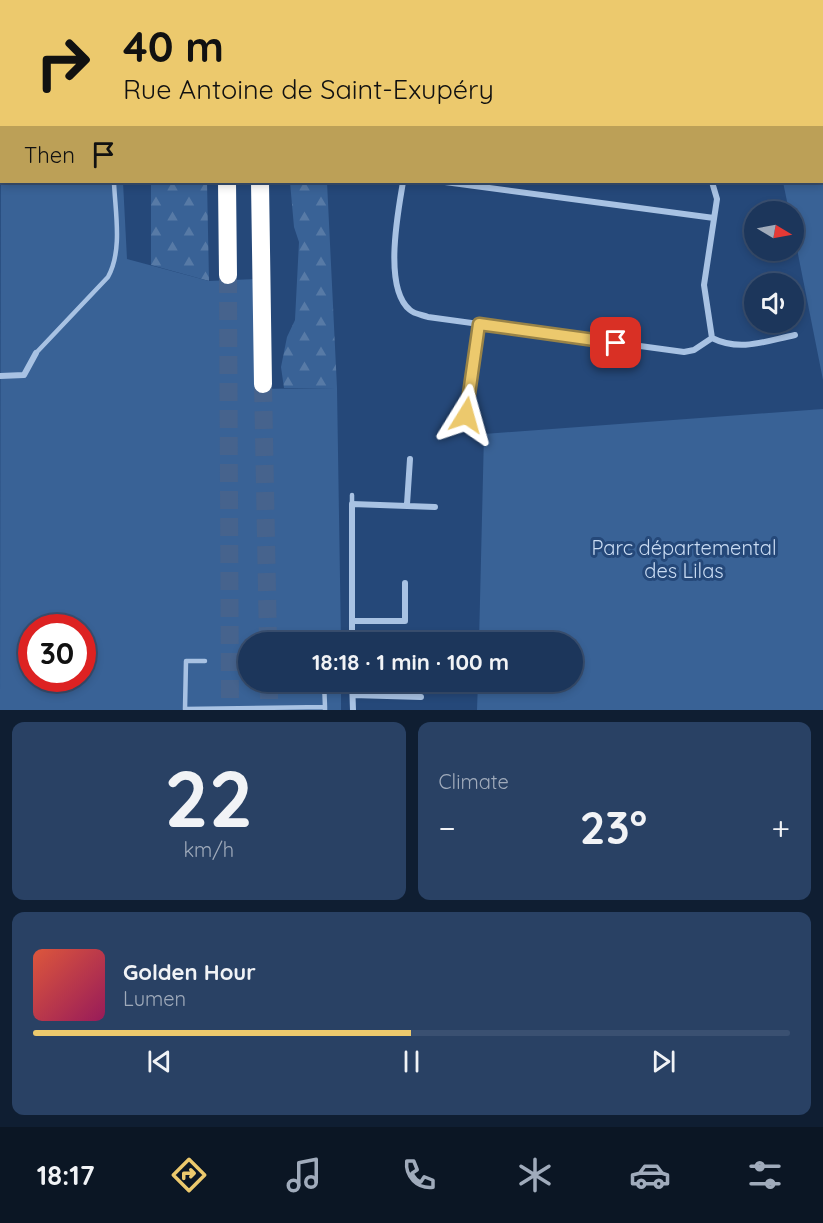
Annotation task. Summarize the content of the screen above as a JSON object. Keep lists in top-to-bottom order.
{
  "parks": ["Parc départemental des Lilas"],
  "north": "right",
  "page": {
    "turn": ["40 m", "Rue Antoine de Saint-Exupéry"],
    "then": "Then",
    "limit": "30",
    "trip": "18:18 · 1 min · 100 m",
    "tile": [
      ["22", "km/h"],
      "Climate"
    ],
    "heat": ["−", "23°", "+"],
    "song": ["Golden Hour", "Lumen"],
    "tabs": "18:17"
  }
}
